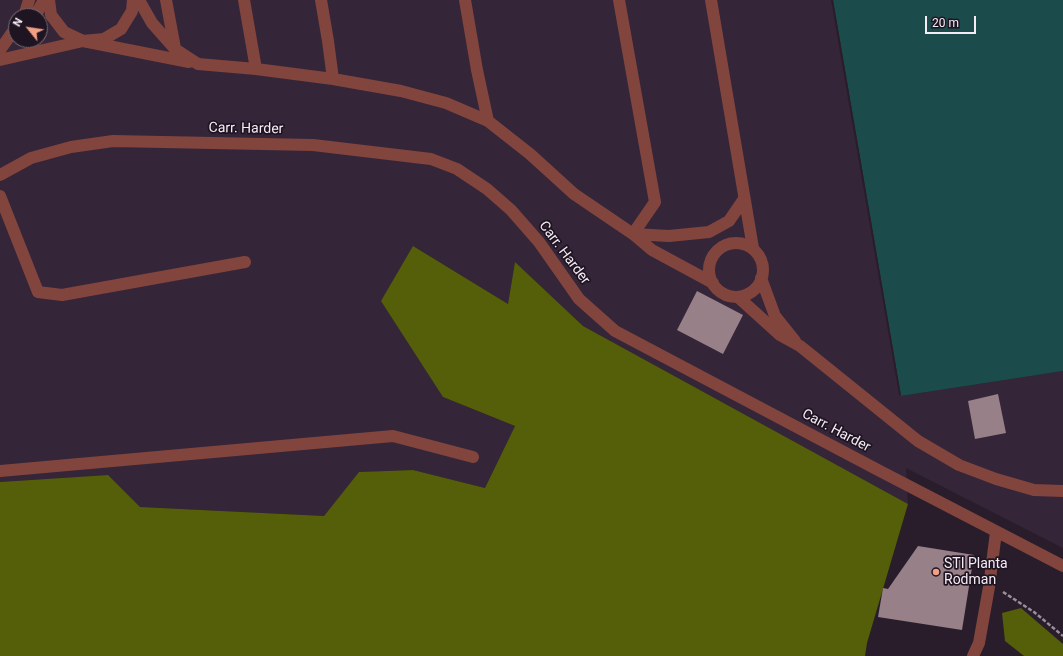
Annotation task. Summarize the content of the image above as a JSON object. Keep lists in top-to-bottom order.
{
  "streets": {
    "street": ["Carr. Harder"]
  },
  "places": ["STI Planta Rodman"],
  "scale_bar": "20 m",
  "north": "top left"
}
